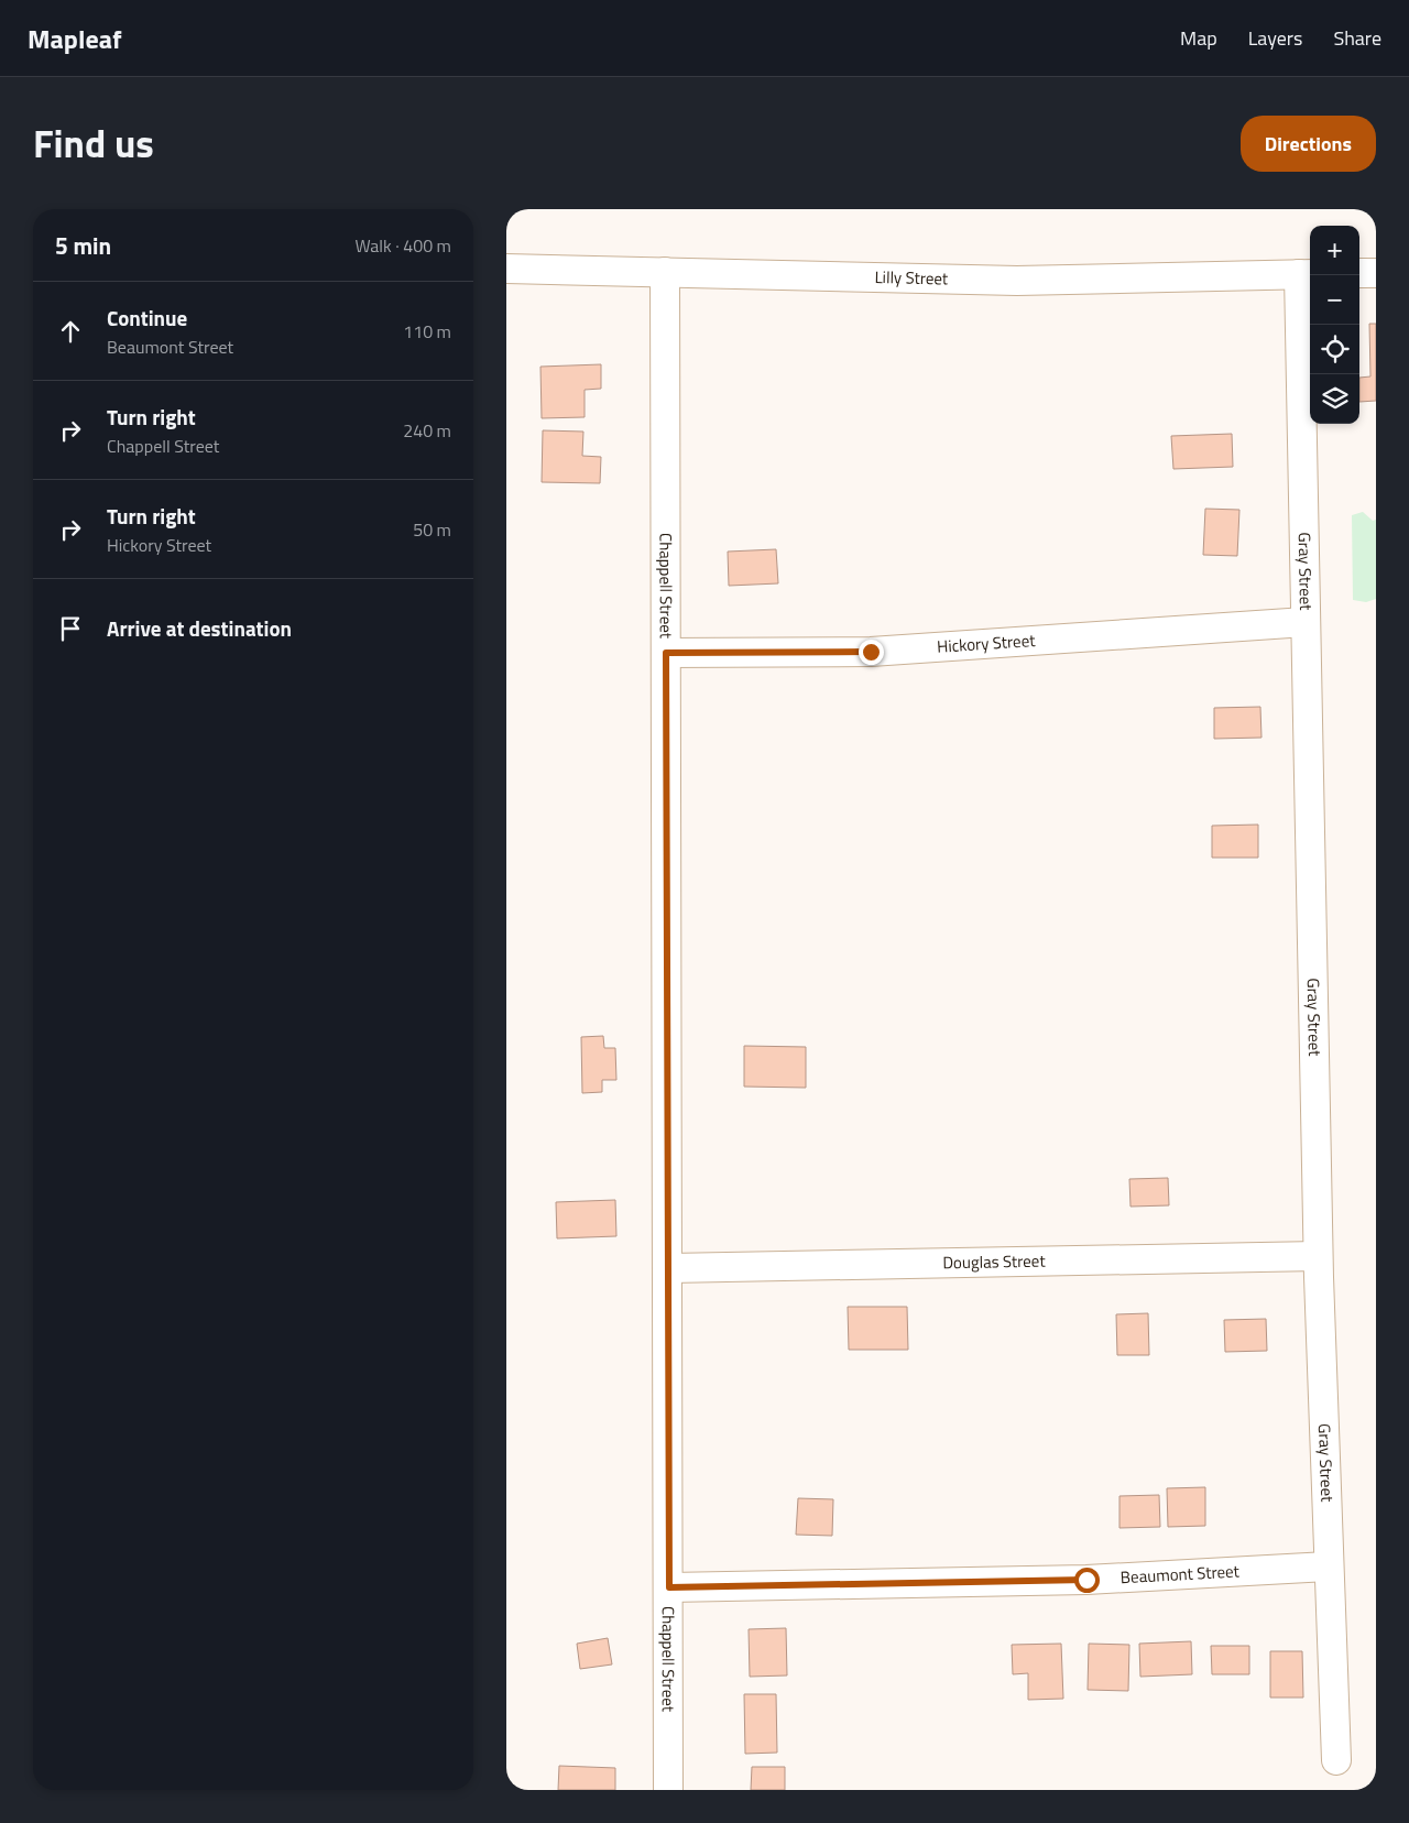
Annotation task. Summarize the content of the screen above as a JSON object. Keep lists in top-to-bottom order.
{
  "streets": {
    "street": [
      "Lilly Street",
      "Gray Street",
      "Chappell Street",
      "Hickory Street",
      "Douglas Street",
      "Beaumont Street"
    ]
  },
  "crossings": [
    ["Lilly Street", "Gray Street"],
    ["Lilly Street", "Chappell Street"],
    ["Gray Street", "Hickory Street"],
    ["Gray Street", "Douglas Street"],
    ["Gray Street", "Beaumont Street"],
    ["Chappell Street", "Hickory Street"],
    ["Chappell Street", "Douglas Street"],
    ["Chappell Street", "Beaumont Street"]
  ],
  "page": {
    "header": "Mapleaf",
    "nav": ["Map", "Layers", "Share"],
    "title": "Find us",
    "buttons": "Directions",
    "heading": ["5 min", "Walk · 400 m"],
    "map_buttons": ["+", "−"],
    "list": [
      ["Continue", "Beaumont Street", "110 m"],
      ["Turn right", "Chappell Street", "240 m"],
      ["Turn right", "Hickory Street", "50 m"],
      "Arrive at destination"
    ]
  }
}
